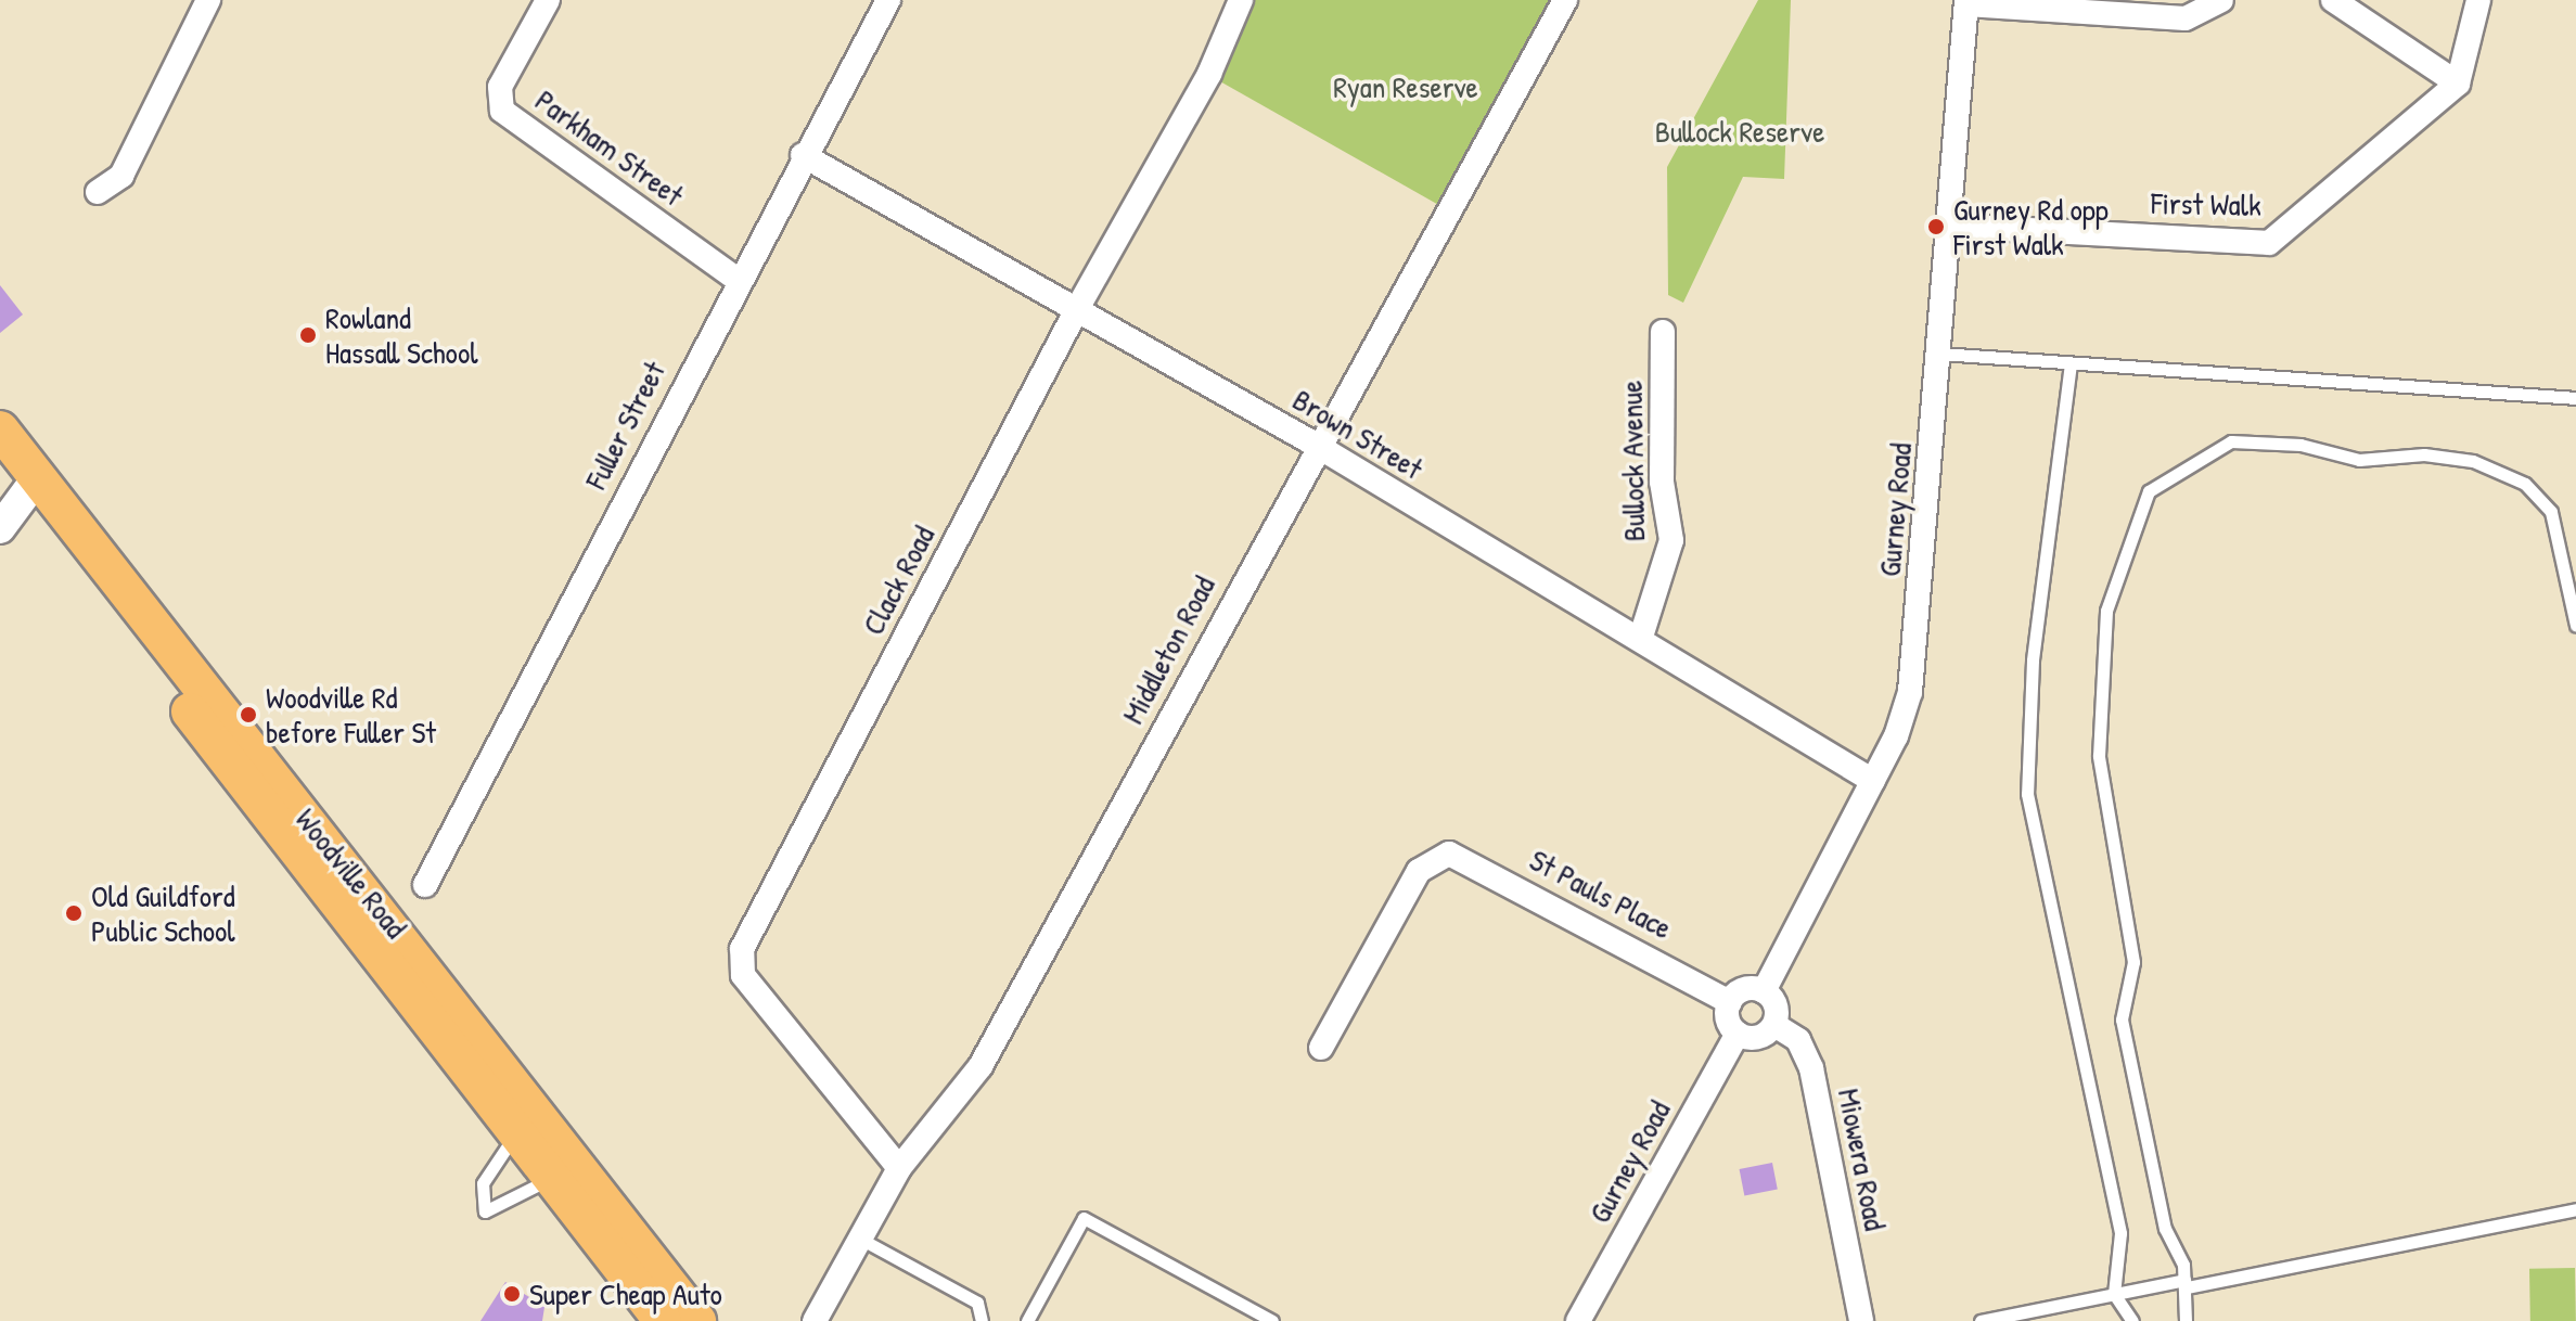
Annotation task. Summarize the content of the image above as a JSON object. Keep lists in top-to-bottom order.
{
  "streets": {
    "main road": ["Woodville Road"],
    "street": [
      "Parkham Street",
      "First Walk",
      "Fuller Street",
      "Brown Street",
      "Bullock Avenue",
      "Gurney Road",
      "Clack Road",
      "Middleton Road",
      "St Pauls Place",
      "Miowera Road"
    ]
  },
  "crossings": [
    ["Parkham Street", "Fuller Street"],
    ["First Walk", "Gurney Road"],
    ["Fuller Street", "Brown Street"],
    ["Brown Street", "Bullock Avenue"],
    ["Brown Street", "Gurney Road"],
    ["Brown Street", "Clack Road"],
    ["Brown Street", "Middleton Road"],
    ["Gurney Road", "St Pauls Place"],
    ["Gurney Road", "Miowera Road"],
    ["Clack Road", "Middleton Road"],
    ["St Pauls Place", "Miowera Road"]
  ],
  "parks": ["Ryan Reserve", "Bullock Reserve"],
  "places": [
    "Gurney Rd opp First Walk",
    "Rowland Hassall School",
    "Woodville Rd before Fuller St",
    "Old Guildford Public School",
    "Super Cheap Auto"
  ]
}
